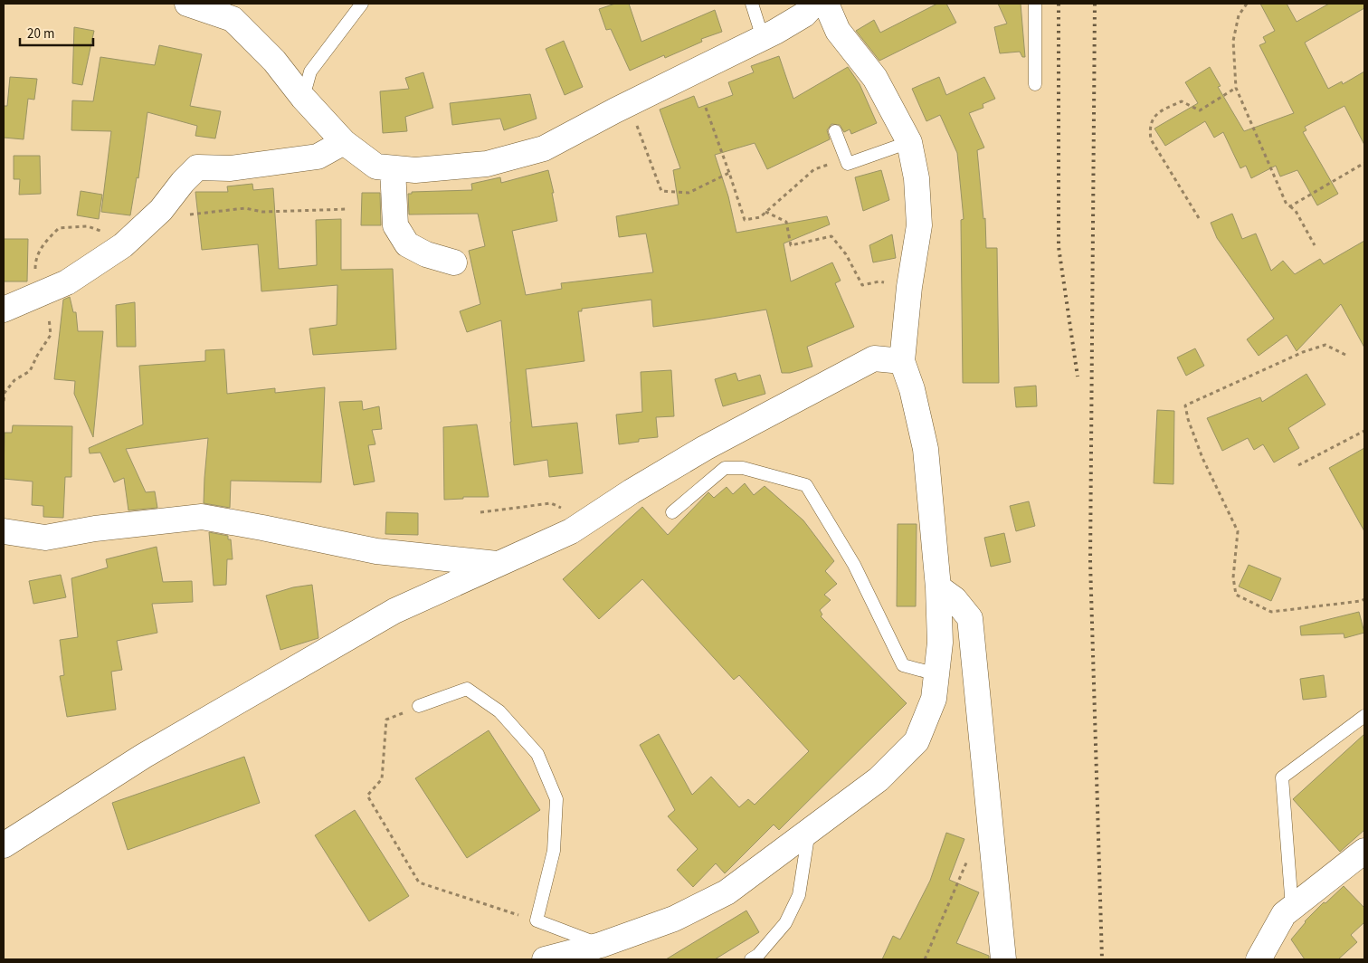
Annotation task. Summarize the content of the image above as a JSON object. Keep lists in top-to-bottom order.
{
  "scale_bar": "20 m"
}
